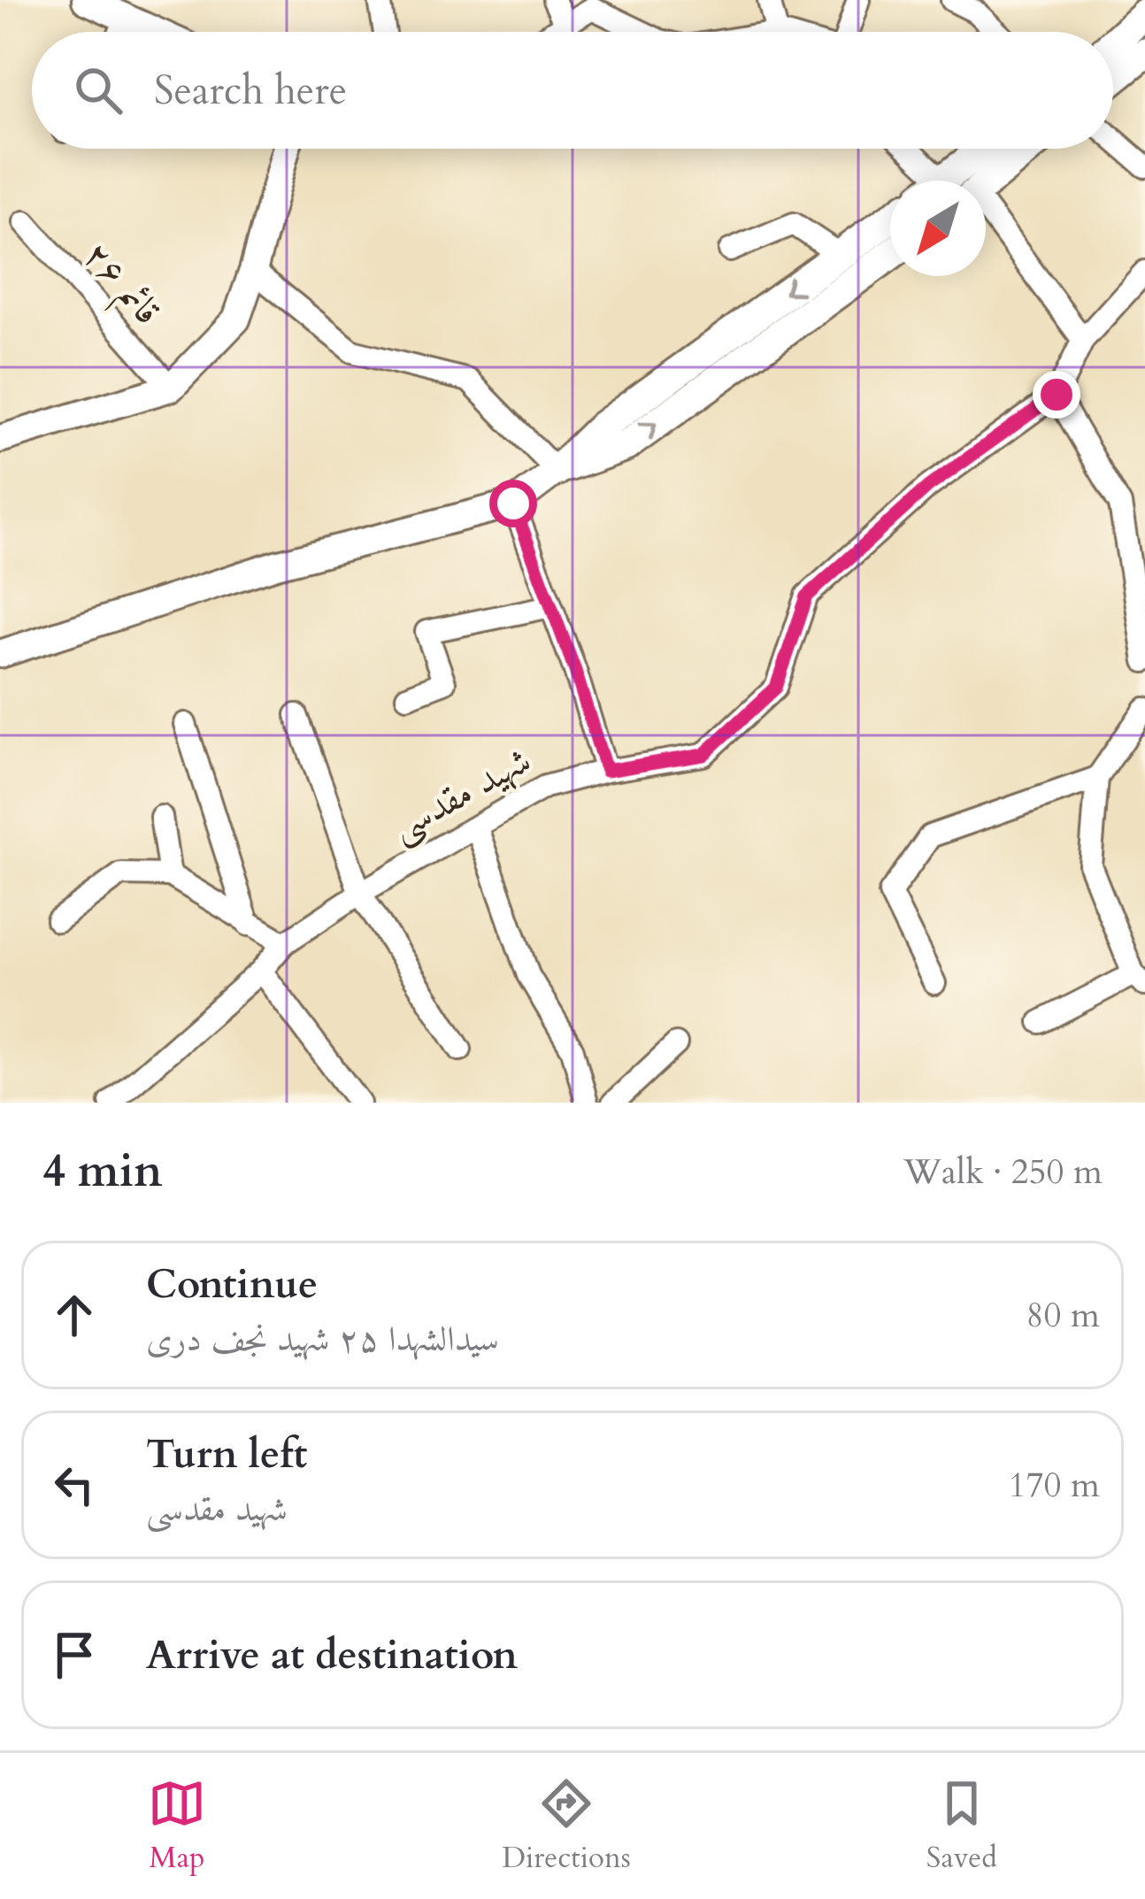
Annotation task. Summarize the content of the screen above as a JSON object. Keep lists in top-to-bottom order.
{
  "streets": {
    "street": ["قائم ۲۶", "شهید مقدسی"]
  },
  "north": "bottom left",
  "page": {
    "search": "Search here",
    "heading": ["4 min", "Walk · 250 m"],
    "list": [
      ["Continue", "سیدالشهدا ۲۵ شهید نجف دری", "80 m"],
      ["Turn left", "شهید مقدسی", "170 m"],
      "Arrive at destination"
    ],
    "nav": ["Map", "Directions", "Saved"]
  }
}
